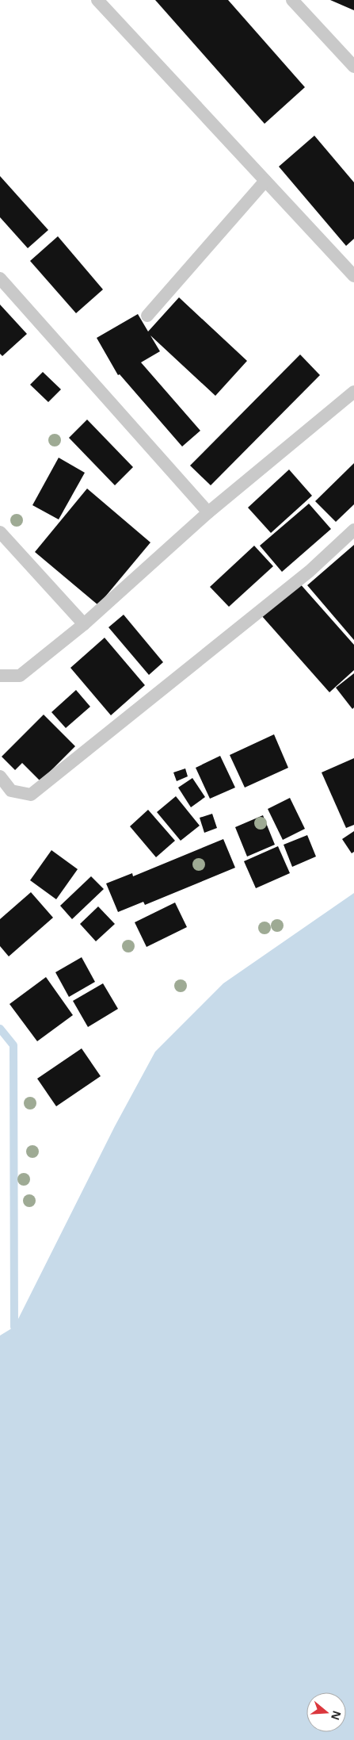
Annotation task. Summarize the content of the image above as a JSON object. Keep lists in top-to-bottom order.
{
  "north": "right"
}
